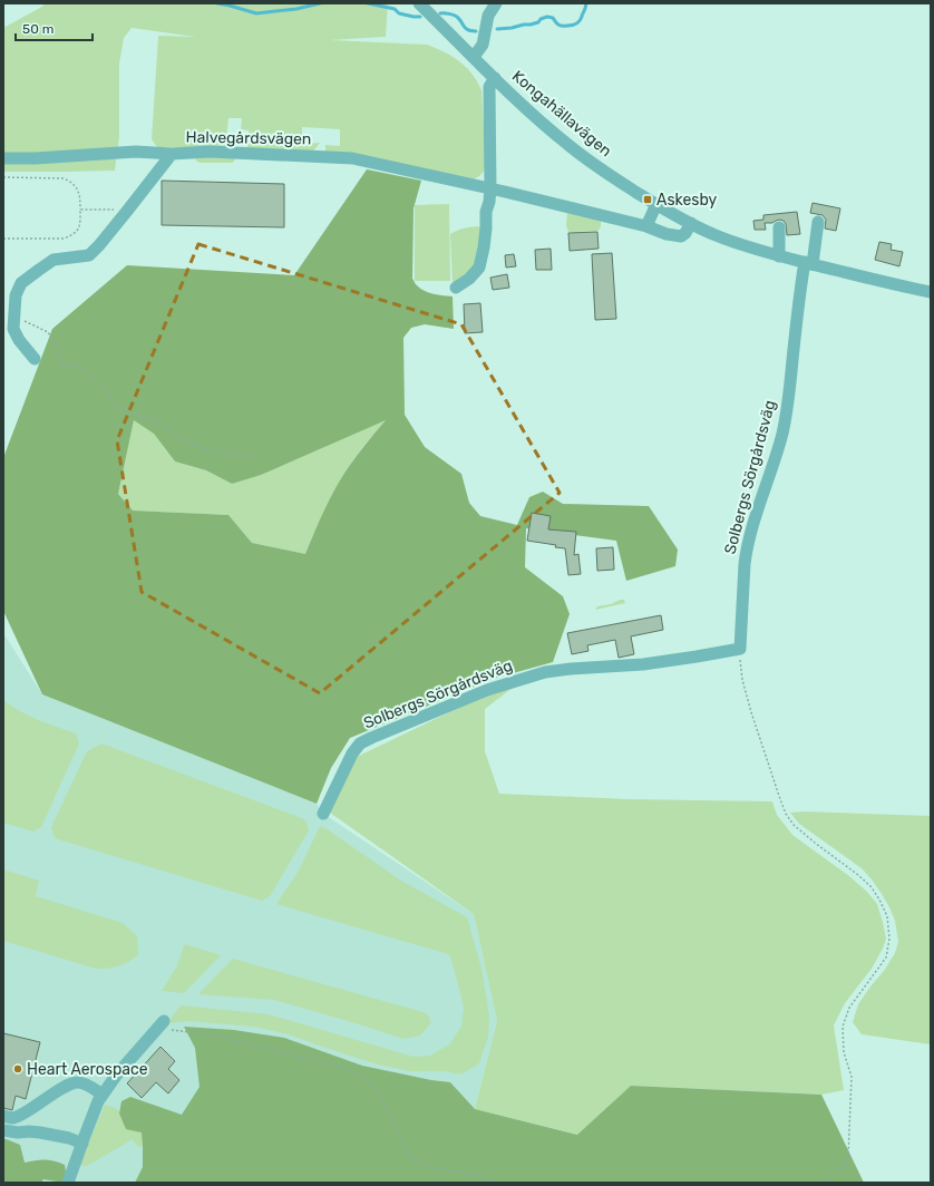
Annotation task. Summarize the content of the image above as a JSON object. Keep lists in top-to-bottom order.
{
  "streets": {
    "street": ["Kongahällavägen", "Halvegårdsvägen", "Solbergs Sörgårdsväg"]
  },
  "crossings": [
    ["Kongahällavägen", "Halvegårdsvägen"],
    ["Kongahällavägen", "Solbergs Sörgårdsväg"]
  ],
  "places": {
    "transit": ["Askesby"],
    "other": ["Heart Aerospace"]
  },
  "scale_bar": "50 m"
}
